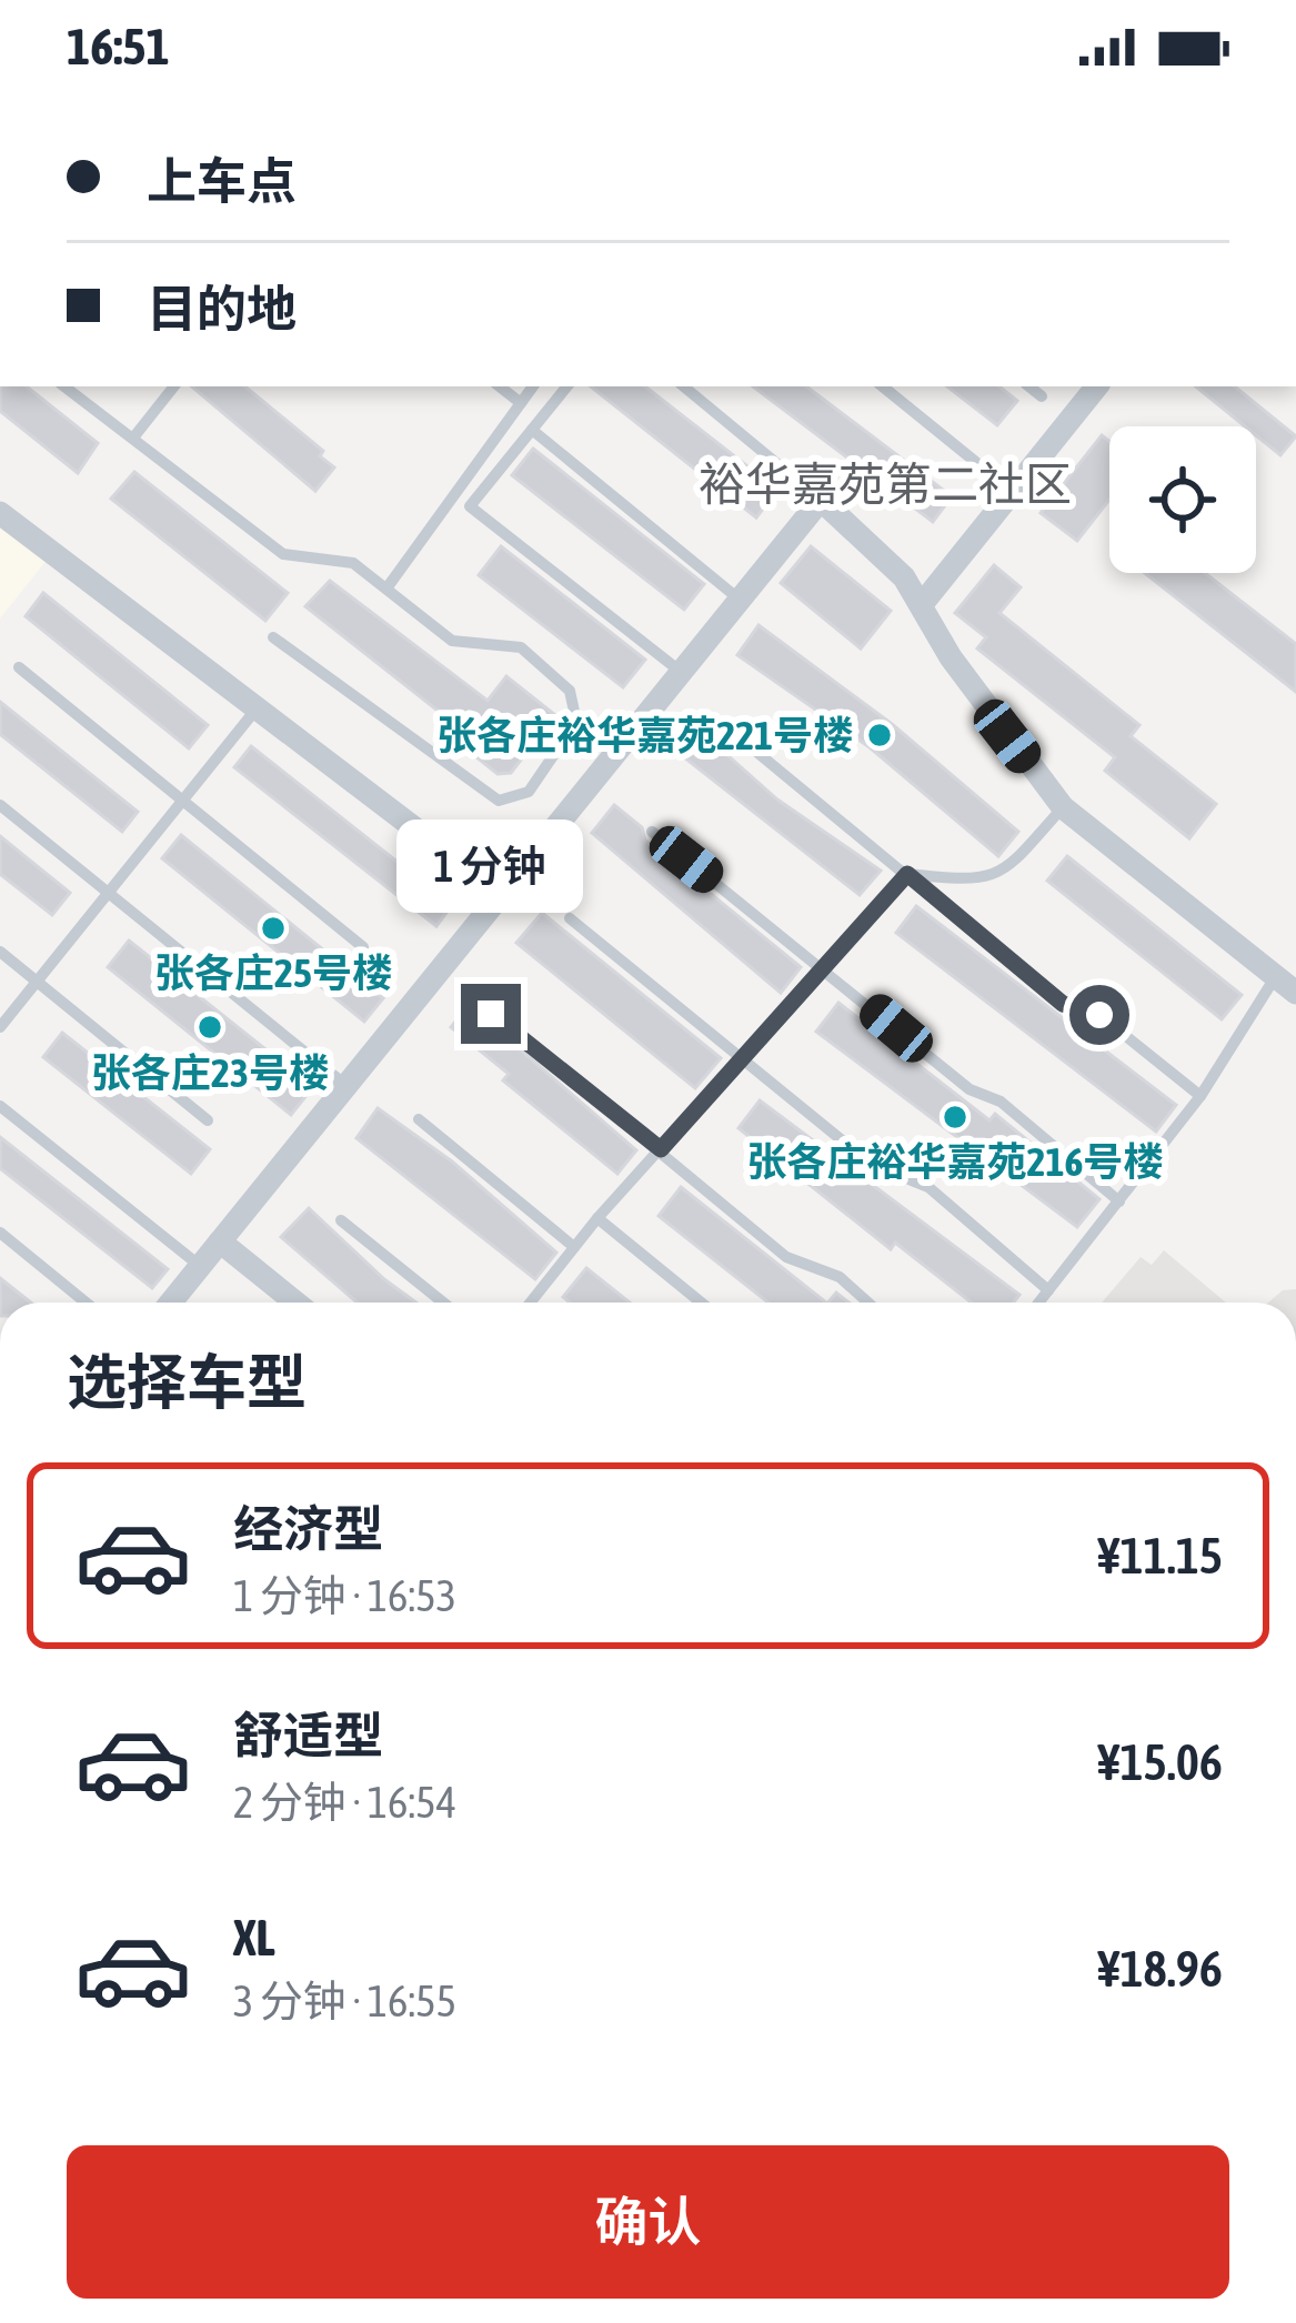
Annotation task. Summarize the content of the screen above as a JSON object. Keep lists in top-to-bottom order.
{
  "districts": ["裕华嘉苑第二社区"],
  "places": [
    "张各庄裕华嘉苑221号楼",
    "张各庄25号楼",
    "张各庄23号楼",
    "张各庄裕华嘉苑216号楼"
  ],
  "page": {
    "status": "16:51",
    "banner": ["上车点", "目的地"],
    "bubble": "1 分钟",
    "heading": "选择车型",
    "list": [
      {
        "name": "经济型",
        "note": "1 分钟 · 16:53",
        "value": "¥11.15"
      },
      {
        "name": "舒适型",
        "note": "2 分钟 · 16:54",
        "value": "¥15.06"
      },
      {
        "name": "XL",
        "note": "3 分钟 · 16:55",
        "value": "¥18.96"
      }
    ],
    "buttons": "确认"
  }
}
